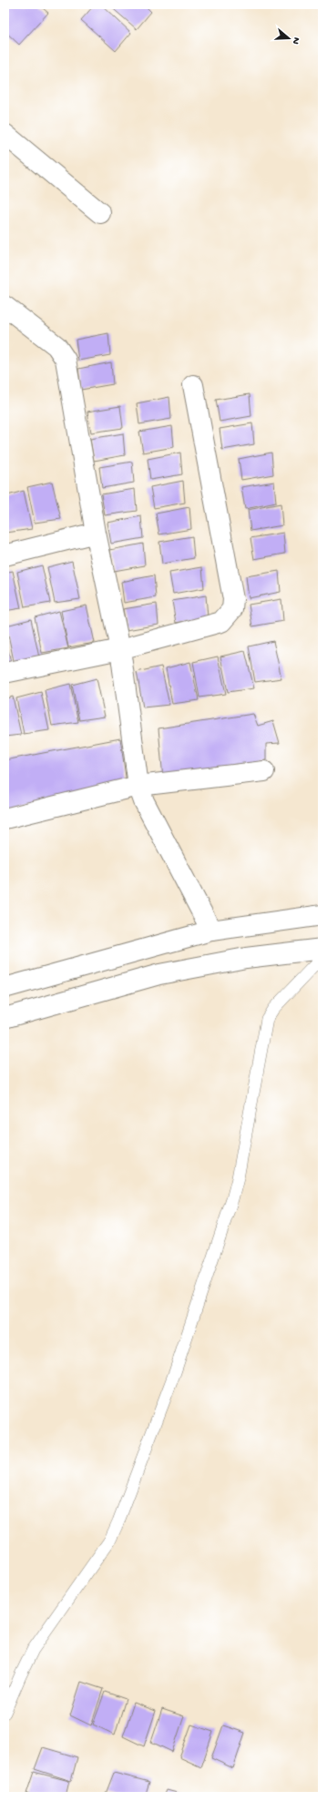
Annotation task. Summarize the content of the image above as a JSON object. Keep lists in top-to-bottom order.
{
  "north": "right"
}
